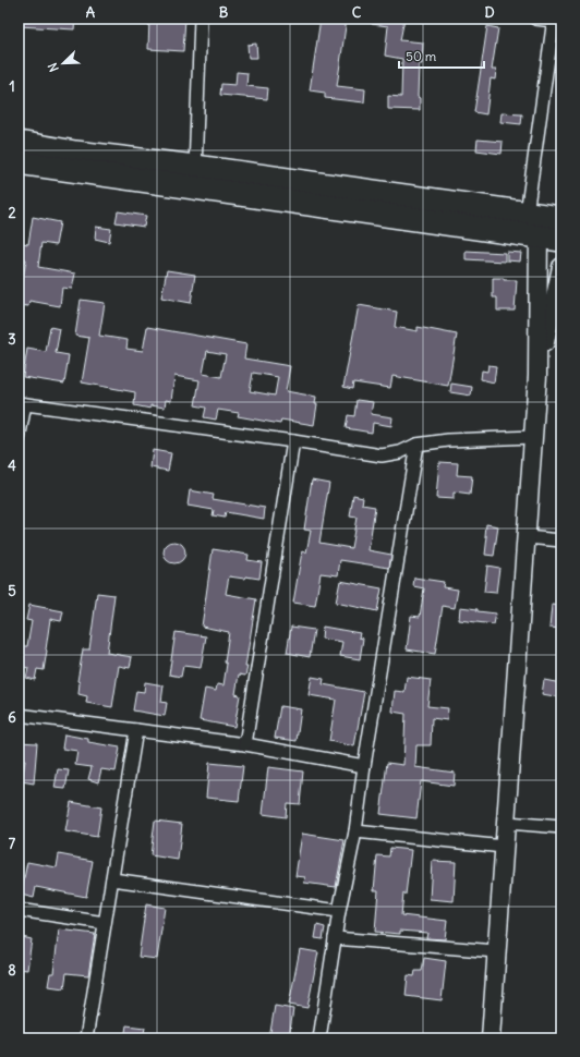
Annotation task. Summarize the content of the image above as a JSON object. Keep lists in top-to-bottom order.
{
  "scale_bar": "50 m",
  "north": "bottom left",
  "grid": {
    "columns": [
      "A",
      "B",
      "C",
      "D"
    ],
    "rows": [
      "1",
      "2",
      "3",
      "4",
      "5",
      "6",
      "7",
      "8"
    ]
  }
}
